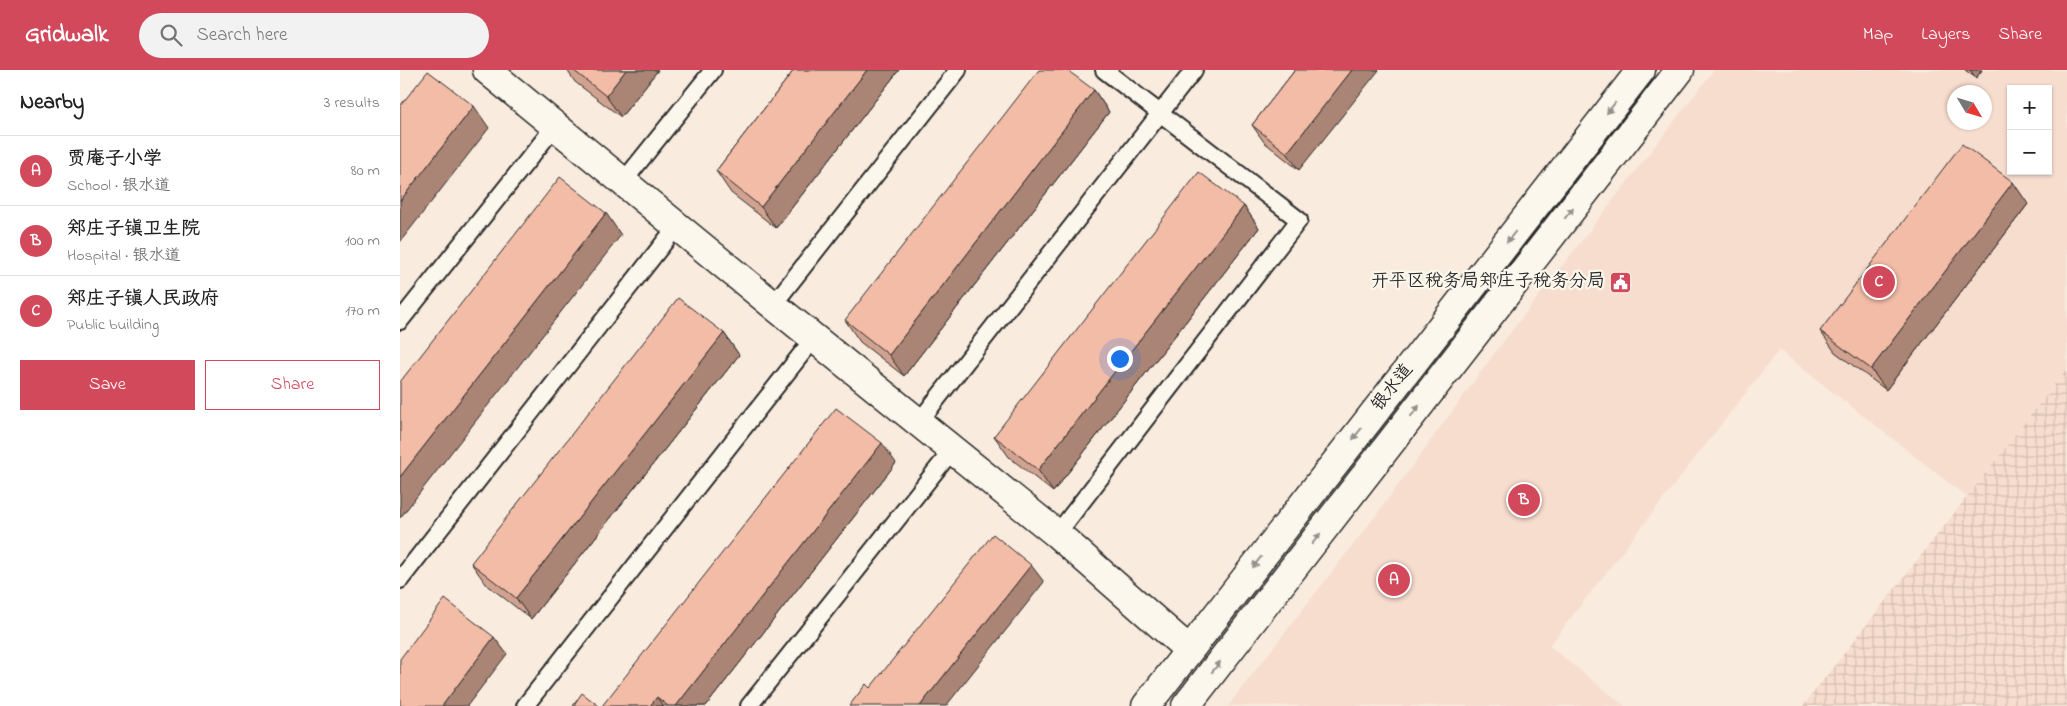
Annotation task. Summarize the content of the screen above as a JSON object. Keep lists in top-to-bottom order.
{
  "streets": {
    "street": ["银水道"]
  },
  "places": {
    "public building": ["开平区税务局郑庄子税务分局"]
  },
  "north": "bottom right",
  "page": {
    "header": "Gridwalk",
    "search": "Search here",
    "nav": ["Map", "Layers", "Share"],
    "heading": ["Nearby", "3 results"],
    "map_buttons": ["+", "−"],
    "list": [
      {
        "mark": "A",
        "name": "贾庵子小学",
        "note": "School · 银水道",
        "value": "80 m"
      },
      {
        "mark": "B",
        "name": "郑庄子镇卫生院",
        "note": "Hospital · 银水道",
        "value": "100 m"
      },
      {
        "mark": "C",
        "name": "郑庄子镇人民政府",
        "note": "Public building",
        "value": "170 m"
      }
    ],
    "pins": ["C", "B", "A"],
    "buttons": ["Save", "Share"]
  }
}
